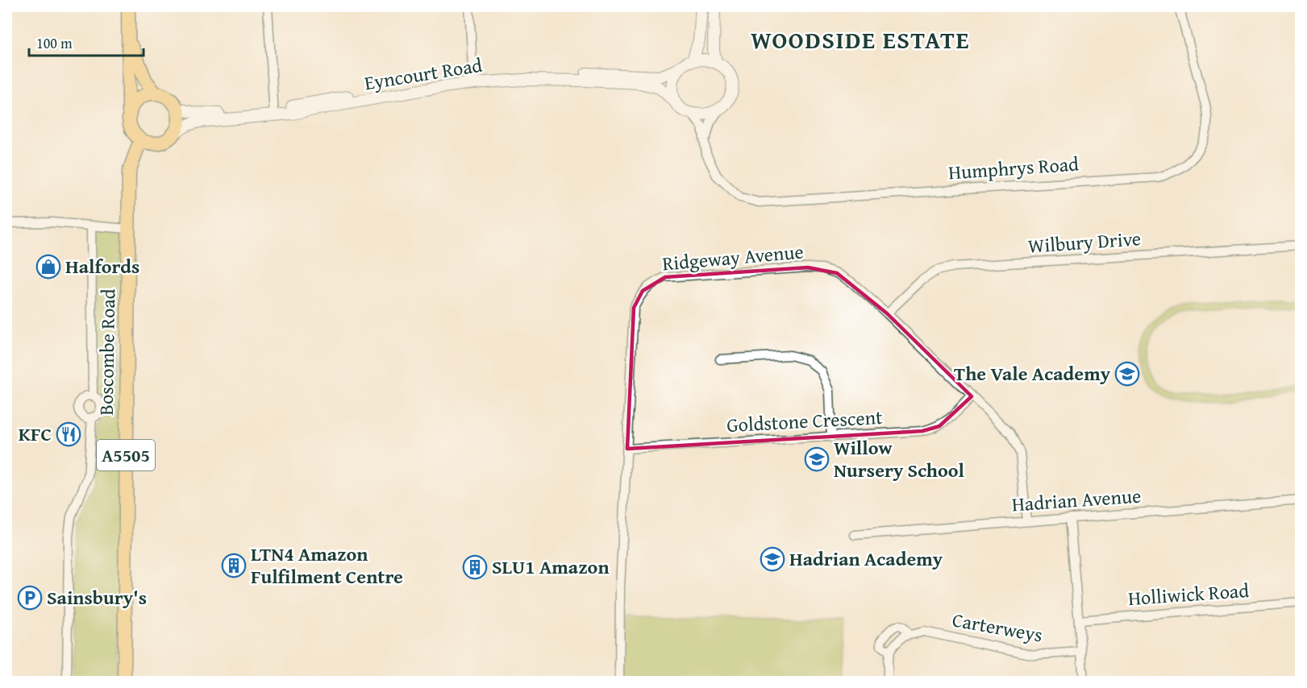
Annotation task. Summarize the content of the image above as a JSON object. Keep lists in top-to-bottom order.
{
  "streets": {
    "main road": ["Boscombe Road", "A5505"],
    "street": [
      "Eyncourt Road",
      "Humphrys Road",
      "Wilbury Drive",
      "Ridgeway Avenue",
      "Goldstone Crescent",
      "Hadrian Avenue",
      "Holliwick Road",
      "Carterweys"
    ]
  },
  "crossings": [
    ["Eyncourt Road", "Humphrys Road"],
    ["Eyncourt Road", "Boscombe Road"],
    ["Wilbury Drive", "Ridgeway Avenue"],
    ["Ridgeway Avenue", "Goldstone Crescent"],
    ["Ridgeway Avenue", "Hadrian Avenue"]
  ],
  "districts": ["WOODSIDE ESTATE"],
  "places": {
    "shop": ["Halfords"],
    "school or university": ["The Vale Academy", "Willow Nursery School", "Hadrian Academy"],
    "restaurant": ["KFC"],
    "building": ["LTN4 Amazon Fulfilment Centre", "SLU1 Amazon"],
    "parking": ["Sainsbury's"]
  },
  "scale_bar": "100 m"
}
